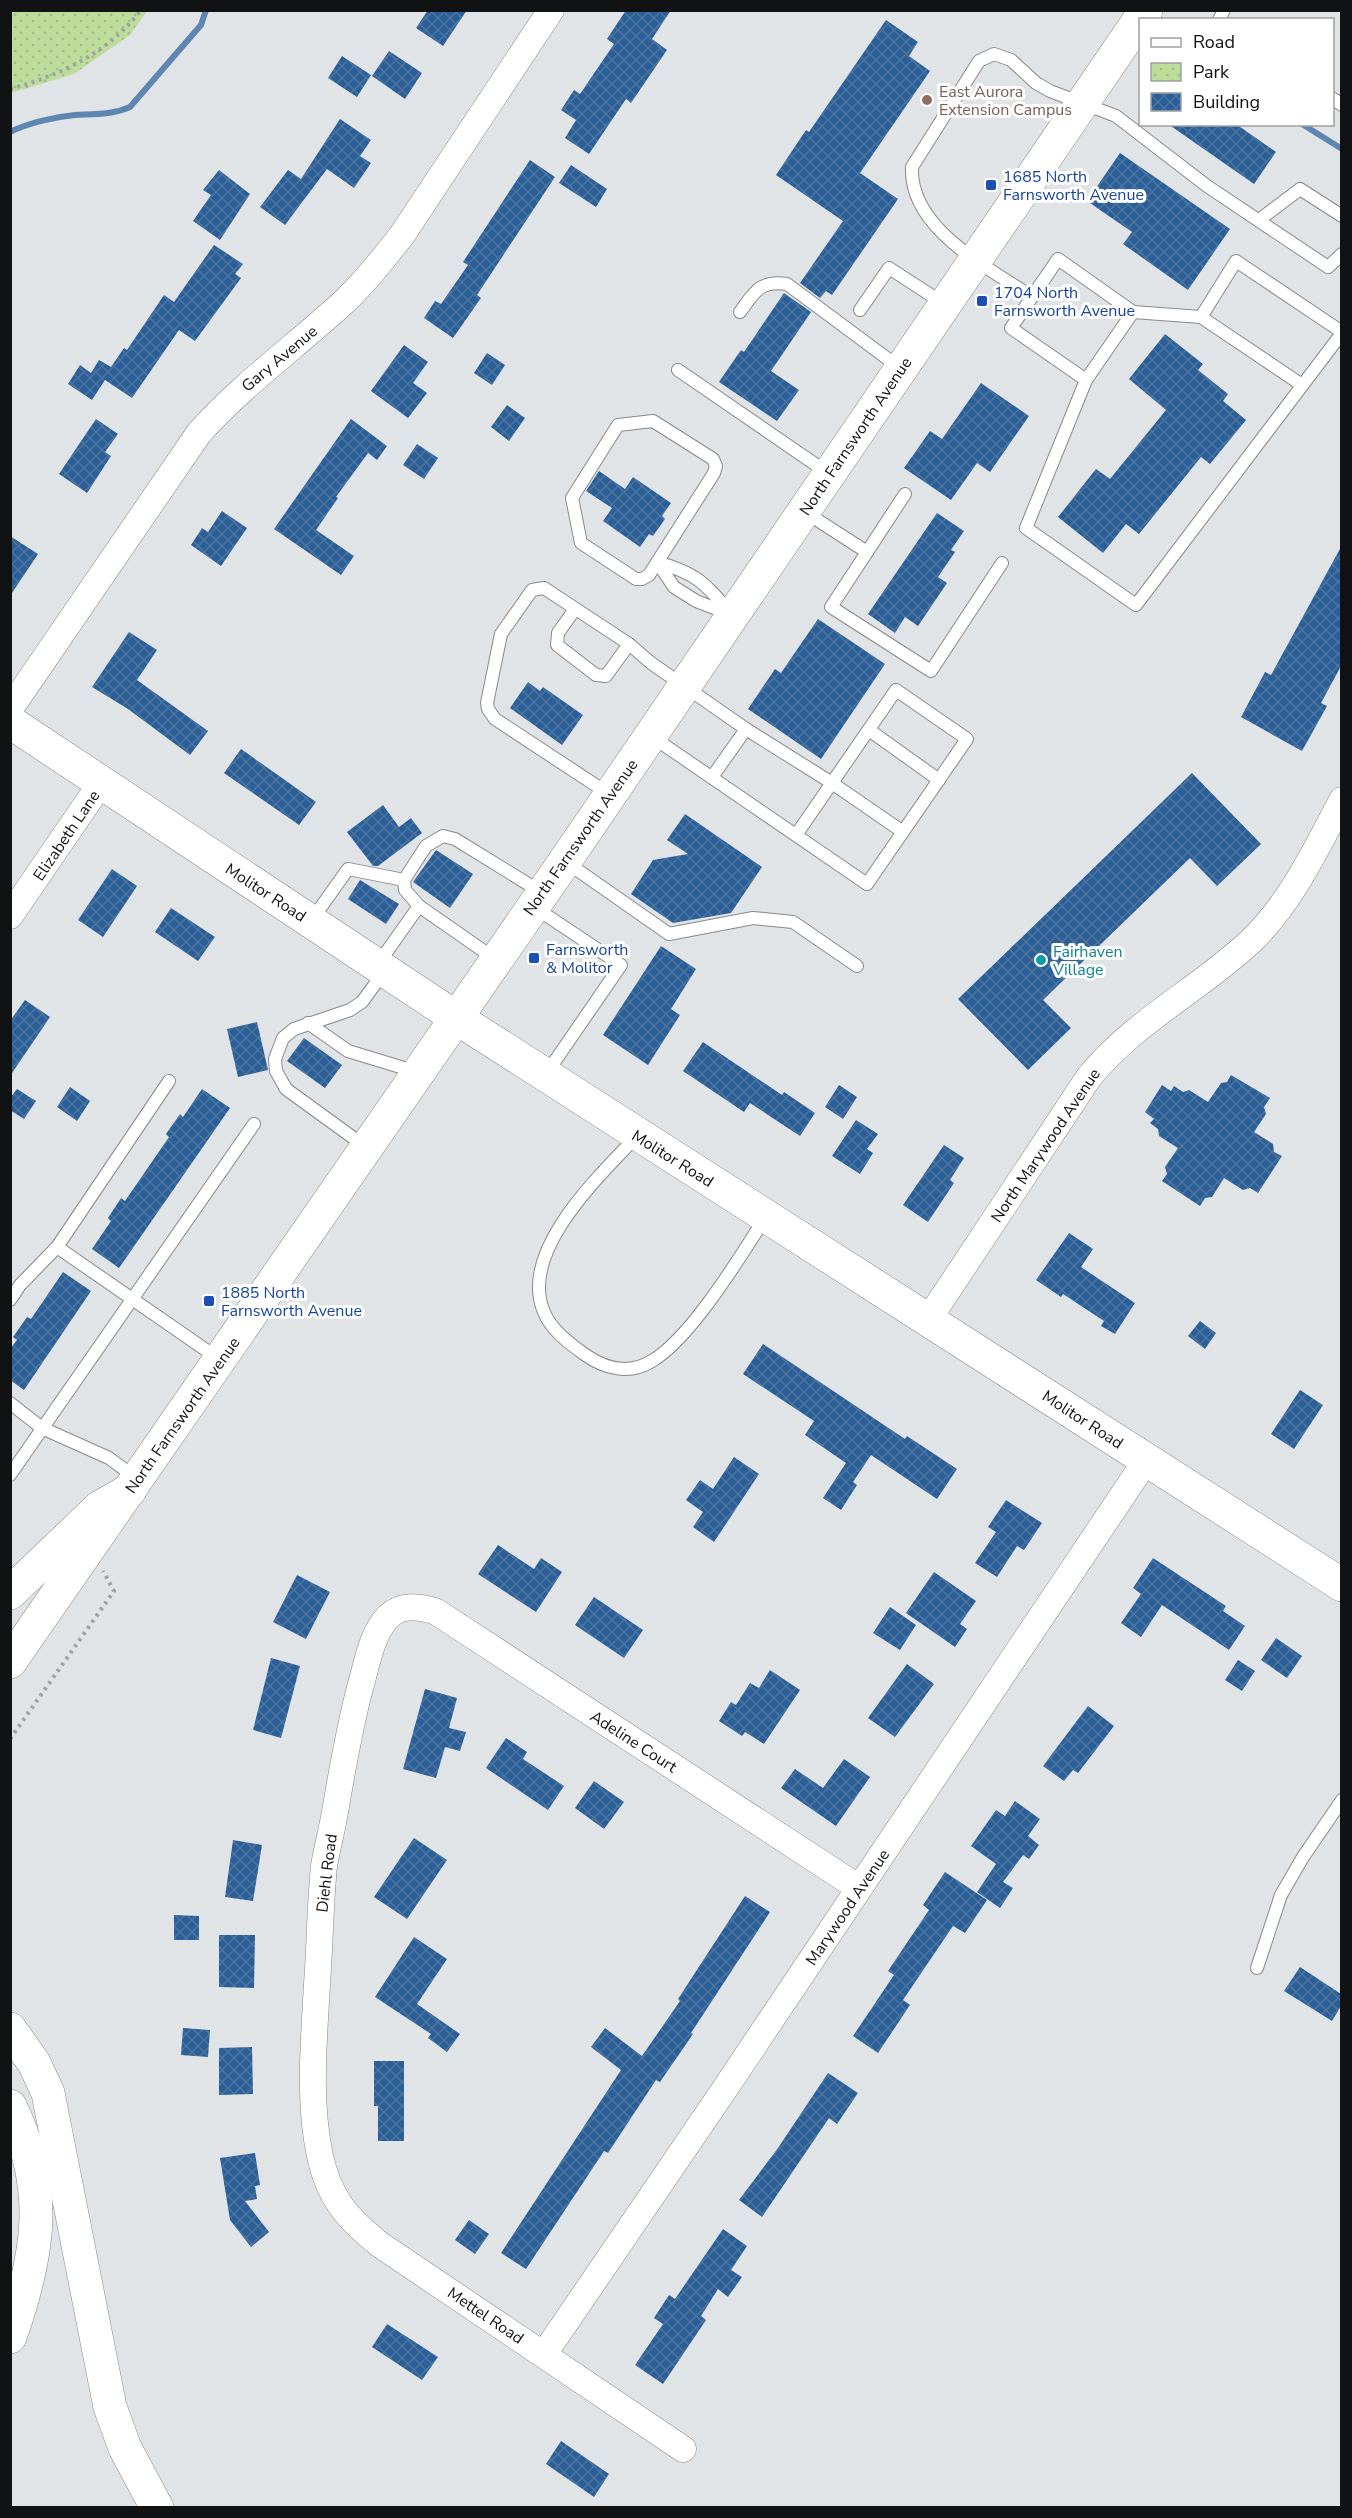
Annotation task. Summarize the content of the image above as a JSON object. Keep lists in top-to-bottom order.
{
  "streets": {
    "main road": ["North Farnsworth Avenue", "Molitor Road"],
    "street": [
      "Gary Avenue",
      "Elizabeth Lane",
      "North Marywood Avenue",
      "Adeline Court",
      "Diehl Road",
      "Marywood Avenue",
      "Mettel Road"
    ]
  },
  "crossings": [
    ["North Farnsworth Avenue", "Molitor Road"],
    ["Elizabeth Lane", "Molitor Road"],
    ["Molitor Road", "North Marywood Avenue"],
    ["Molitor Road", "Marywood Avenue"],
    ["Adeline Court", "Diehl Road"],
    ["Adeline Court", "Marywood Avenue"],
    ["Diehl Road", "Mettel Road"],
    ["Marywood Avenue", "Mettel Road"]
  ],
  "places": {
    "other": ["East Aurora Extension Campus", "Fairhaven Village"],
    "transit": [
      "1685 North Farnsworth Avenue",
      "1704 North Farnsworth Avenue",
      "Farnsworth & Molitor",
      "1885 North Farnsworth Avenue"
    ]
  },
  "legend": ["Road", "Park", "Building"]
}
